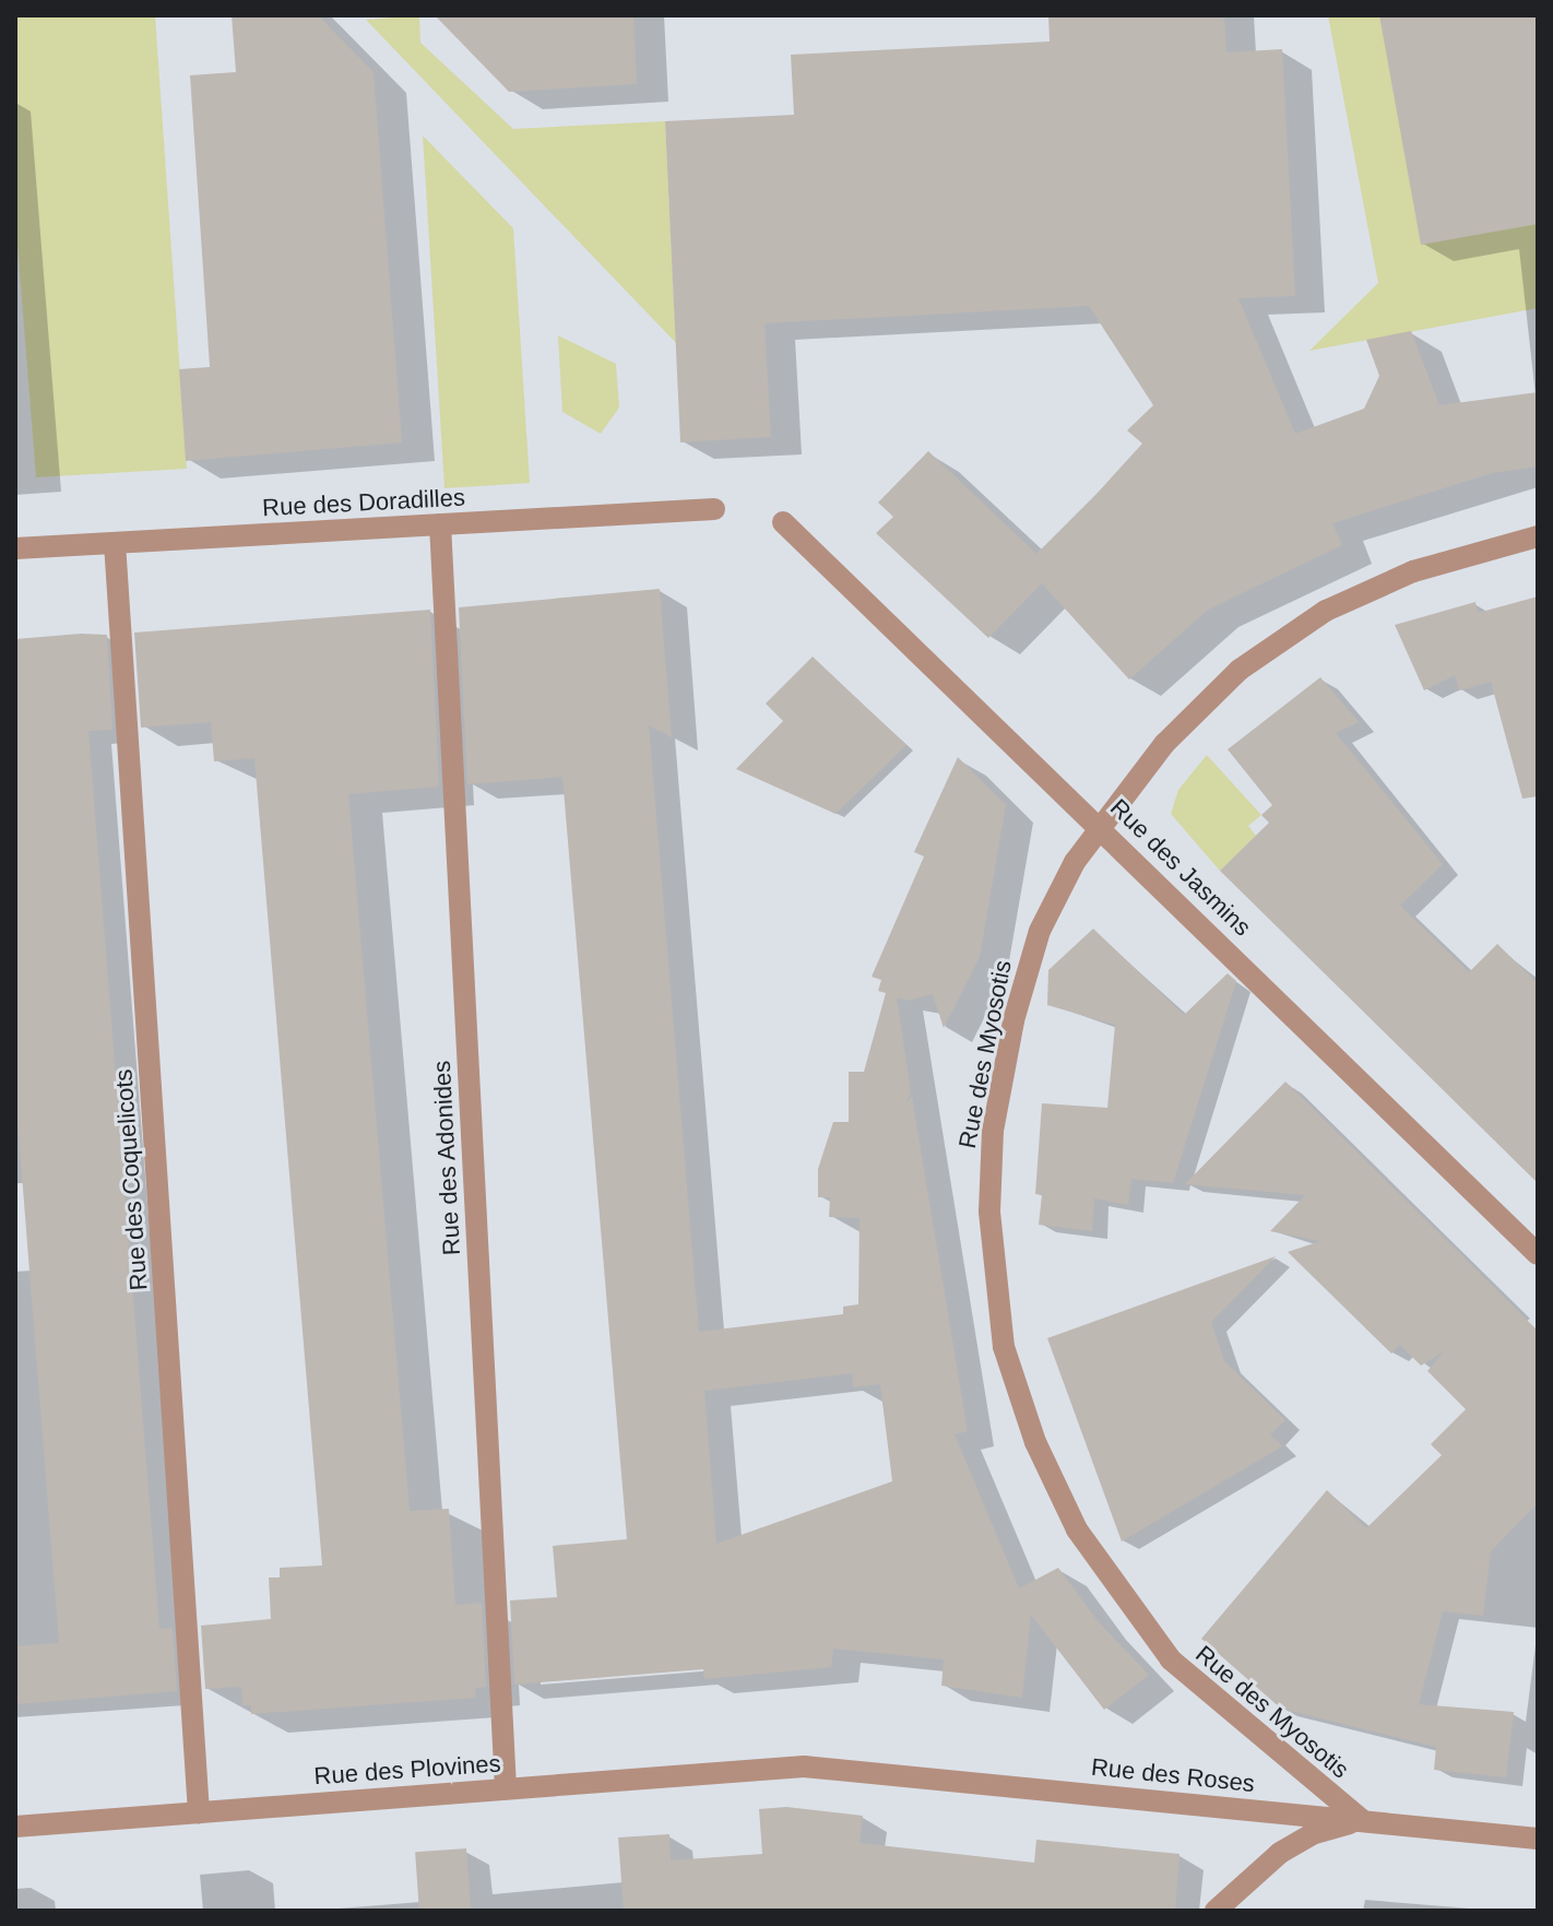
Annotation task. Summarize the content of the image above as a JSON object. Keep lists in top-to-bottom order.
{
  "streets": {
    "street": [
      "Rue des Doradilles",
      "Rue des Jasmins",
      "Rue des Myosotis",
      "Rue des Adonides",
      "Rue des Coquelicots",
      "Rue des Plovines",
      "Rue des Roses"
    ]
  },
  "crossings": [
    ["Rue des Doradilles", "Rue des Adonides"],
    ["Rue des Doradilles", "Rue des Coquelicots"],
    ["Rue des Jasmins", "Rue des Myosotis"],
    ["Rue des Myosotis", "Rue des Roses"],
    ["Rue des Adonides", "Rue des Plovines"],
    ["Rue des Coquelicots", "Rue des Plovines"],
    ["Rue des Plovines", "Rue des Roses"]
  ]
}
